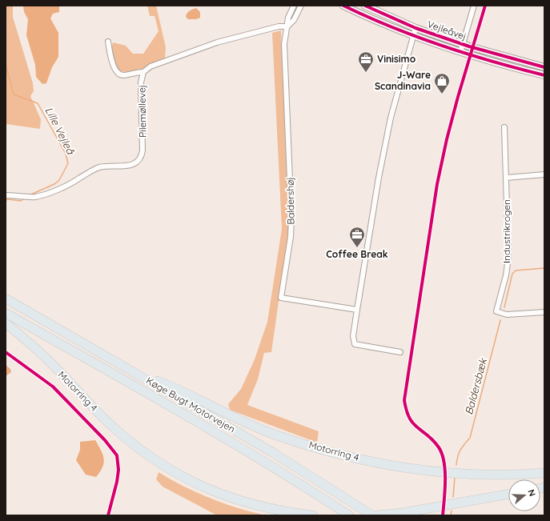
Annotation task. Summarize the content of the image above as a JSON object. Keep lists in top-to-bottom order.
{
  "streets": {
    "highway": ["Motorring 4", "Køge Bugt Motorvejen"],
    "street": [
      "Vejleåvej",
      "Pilemøllevej",
      "Baldershøj",
      "Industrikrogen"
    ]
  },
  "crossings": [
    ["Pilemøllevej", "Baldershøj"],
    ["Motorring 4", "Køge Bugt Motorvejen"]
  ],
  "water": ["Lille Vejleå", "Baldersbæk"],
  "places": {
    "office": ["Vinisimo", "Coffee Break"],
    "shop": ["J-Ware Scandinavia"]
  },
  "north": "right"
}
